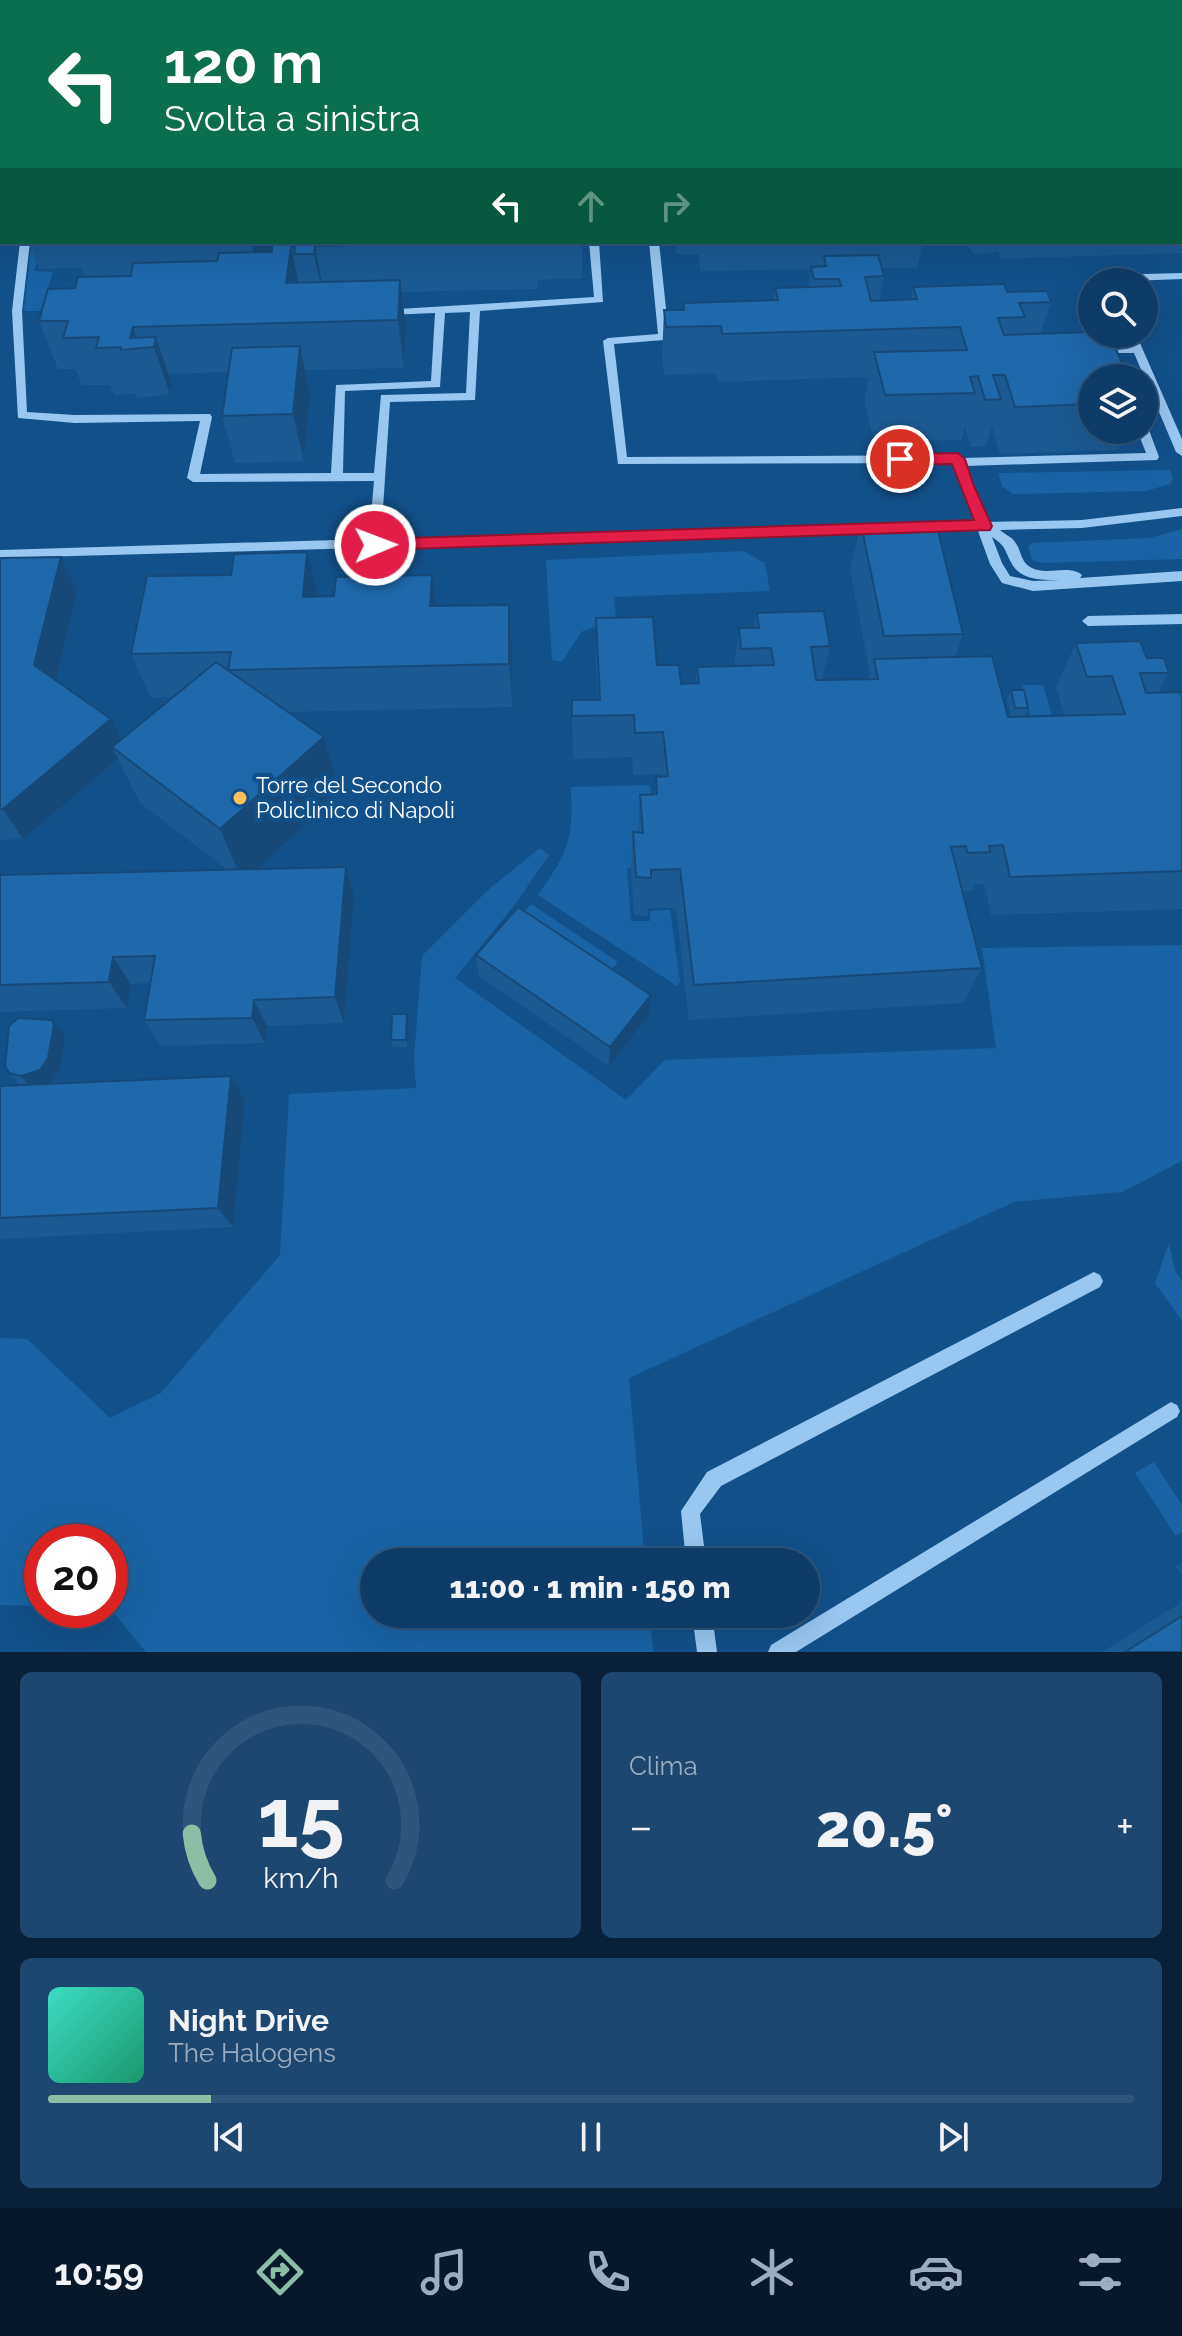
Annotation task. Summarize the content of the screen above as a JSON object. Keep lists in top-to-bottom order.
{
  "places": ["Torre del Secondo Policlinico di Napoli"],
  "page": {
    "turn": ["120 m", "Svolta a sinistra"],
    "limit": "20",
    "trip": "11:00 · 1 min · 150 m",
    "tile": "Clima",
    "heat": ["−", "20.5°", "+"],
    "song": ["Night Drive", "The Halogens"],
    "tabs": "10:59",
    "gauge": ["15", "km/h"]
  }
}
